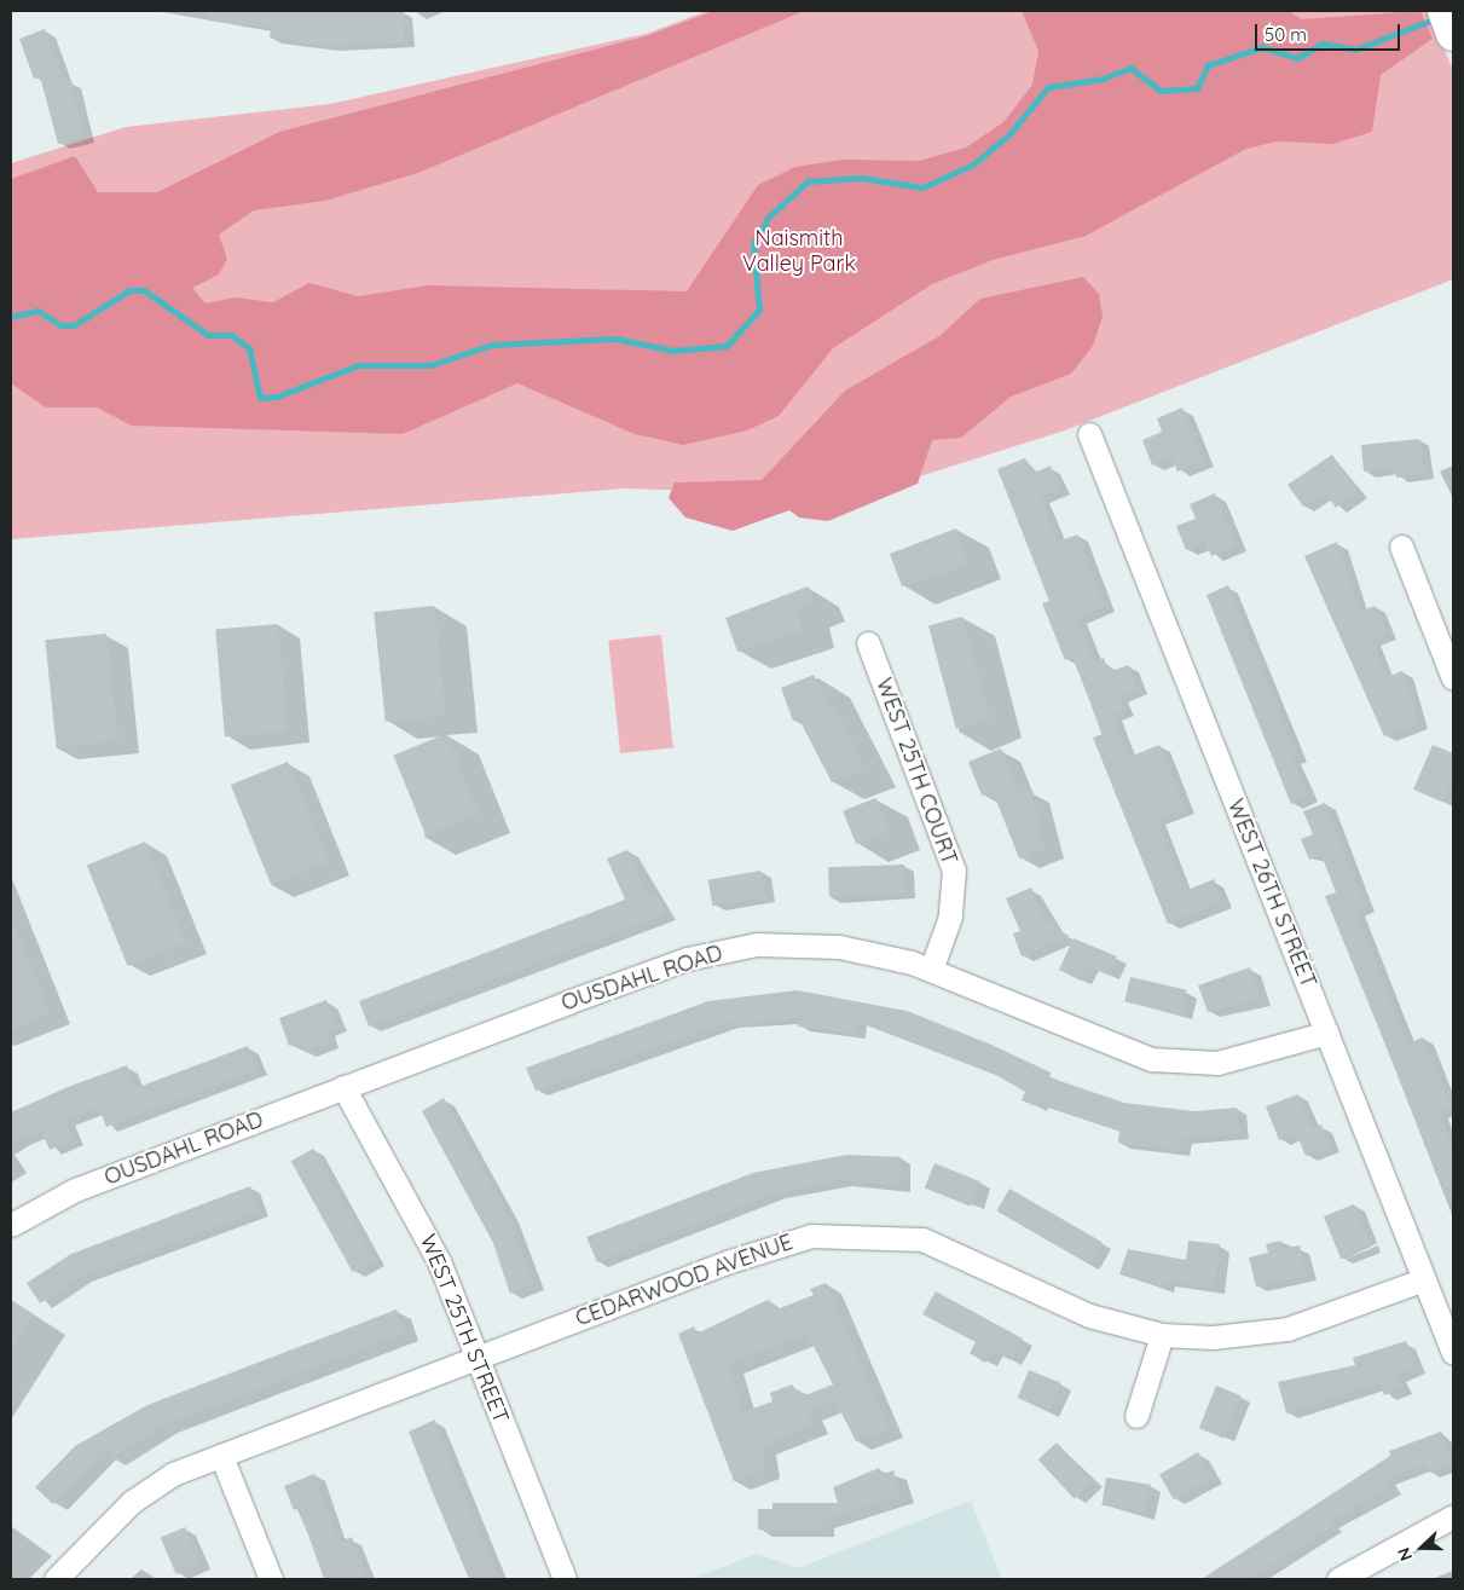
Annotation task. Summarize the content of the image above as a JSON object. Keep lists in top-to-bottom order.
{
  "streets": {
    "street": [
      "WEST 25TH COURT",
      "WEST 26TH STREET",
      "OUSDAHL ROAD",
      "CEDARWOOD AVENUE",
      "WEST 25TH STREET"
    ]
  },
  "crossings": [
    ["WEST 25TH COURT", "OUSDAHL ROAD"],
    ["WEST 26TH STREET", "OUSDAHL ROAD"],
    ["WEST 26TH STREET", "CEDARWOOD AVENUE"],
    ["OUSDAHL ROAD", "WEST 25TH STREET"],
    ["CEDARWOOD AVENUE", "WEST 25TH STREET"]
  ],
  "parks": ["Naismith Valley Park"],
  "scale_bar": "50 m",
  "north": "left"
}
